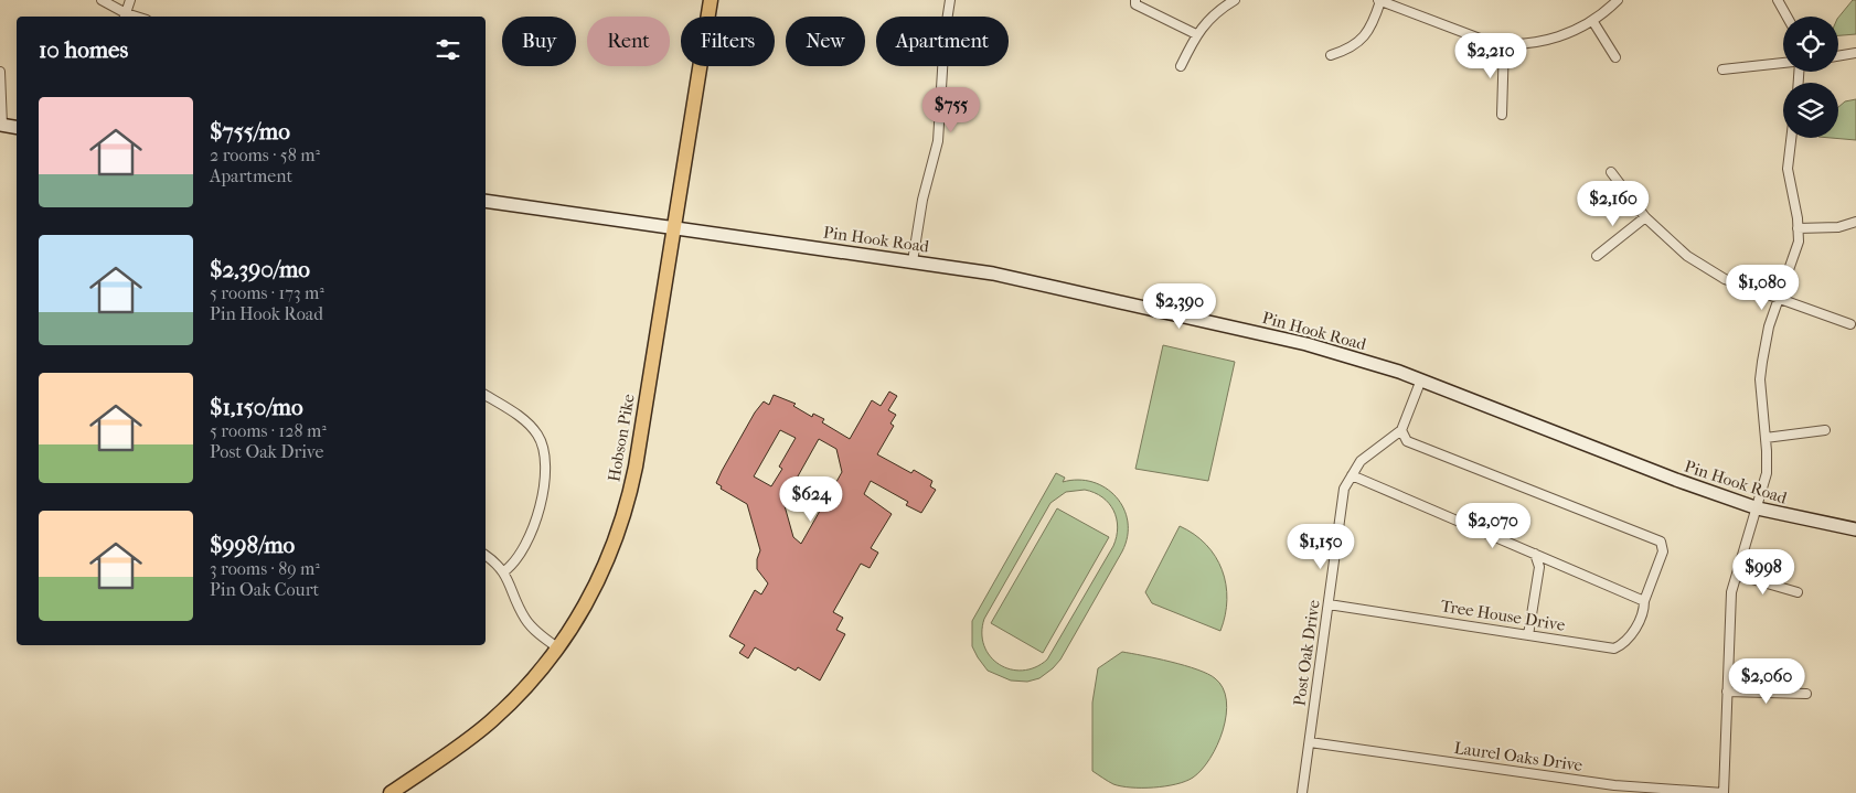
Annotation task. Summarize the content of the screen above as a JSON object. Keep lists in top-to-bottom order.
{
  "streets": {
    "main road": ["Hobson Pike"],
    "street": [
      "Pin Hook Road",
      "Tree House Drive",
      "Post Oak Drive",
      "Laurel Oaks Drive"
    ]
  },
  "crossings": [
    ["Pin Hook Road", "Hobson Pike"],
    ["Tree House Drive", "Post Oak Drive"],
    ["Post Oak Drive", "Laurel Oaks Drive"]
  ],
  "page": {
    "chip": [
      "Buy",
      "Rent",
      "Filters",
      "New",
      "Apartment"
    ],
    "heading": "10 homes",
    "price": [
      "$2,210",
      "$755",
      "$2,160",
      "$1,080",
      "$2,390",
      "$624",
      "$2,070",
      "$1,150",
      "$998",
      "$2,060"
    ],
    "list": [
      {
        "name": "$755/mo",
        "note": "2 rooms · 58 m² · Apartment"
      },
      {
        "name": "$2,390/mo",
        "note": "5 rooms · 173 m² · Pin Hook Road"
      },
      {
        "name": "$1,150/mo",
        "note": "5 rooms · 128 m² · Post Oak Drive"
      },
      {
        "name": "$998/mo",
        "note": "3 rooms · 89 m² · Pin Oak Court"
      }
    ]
  }
}
